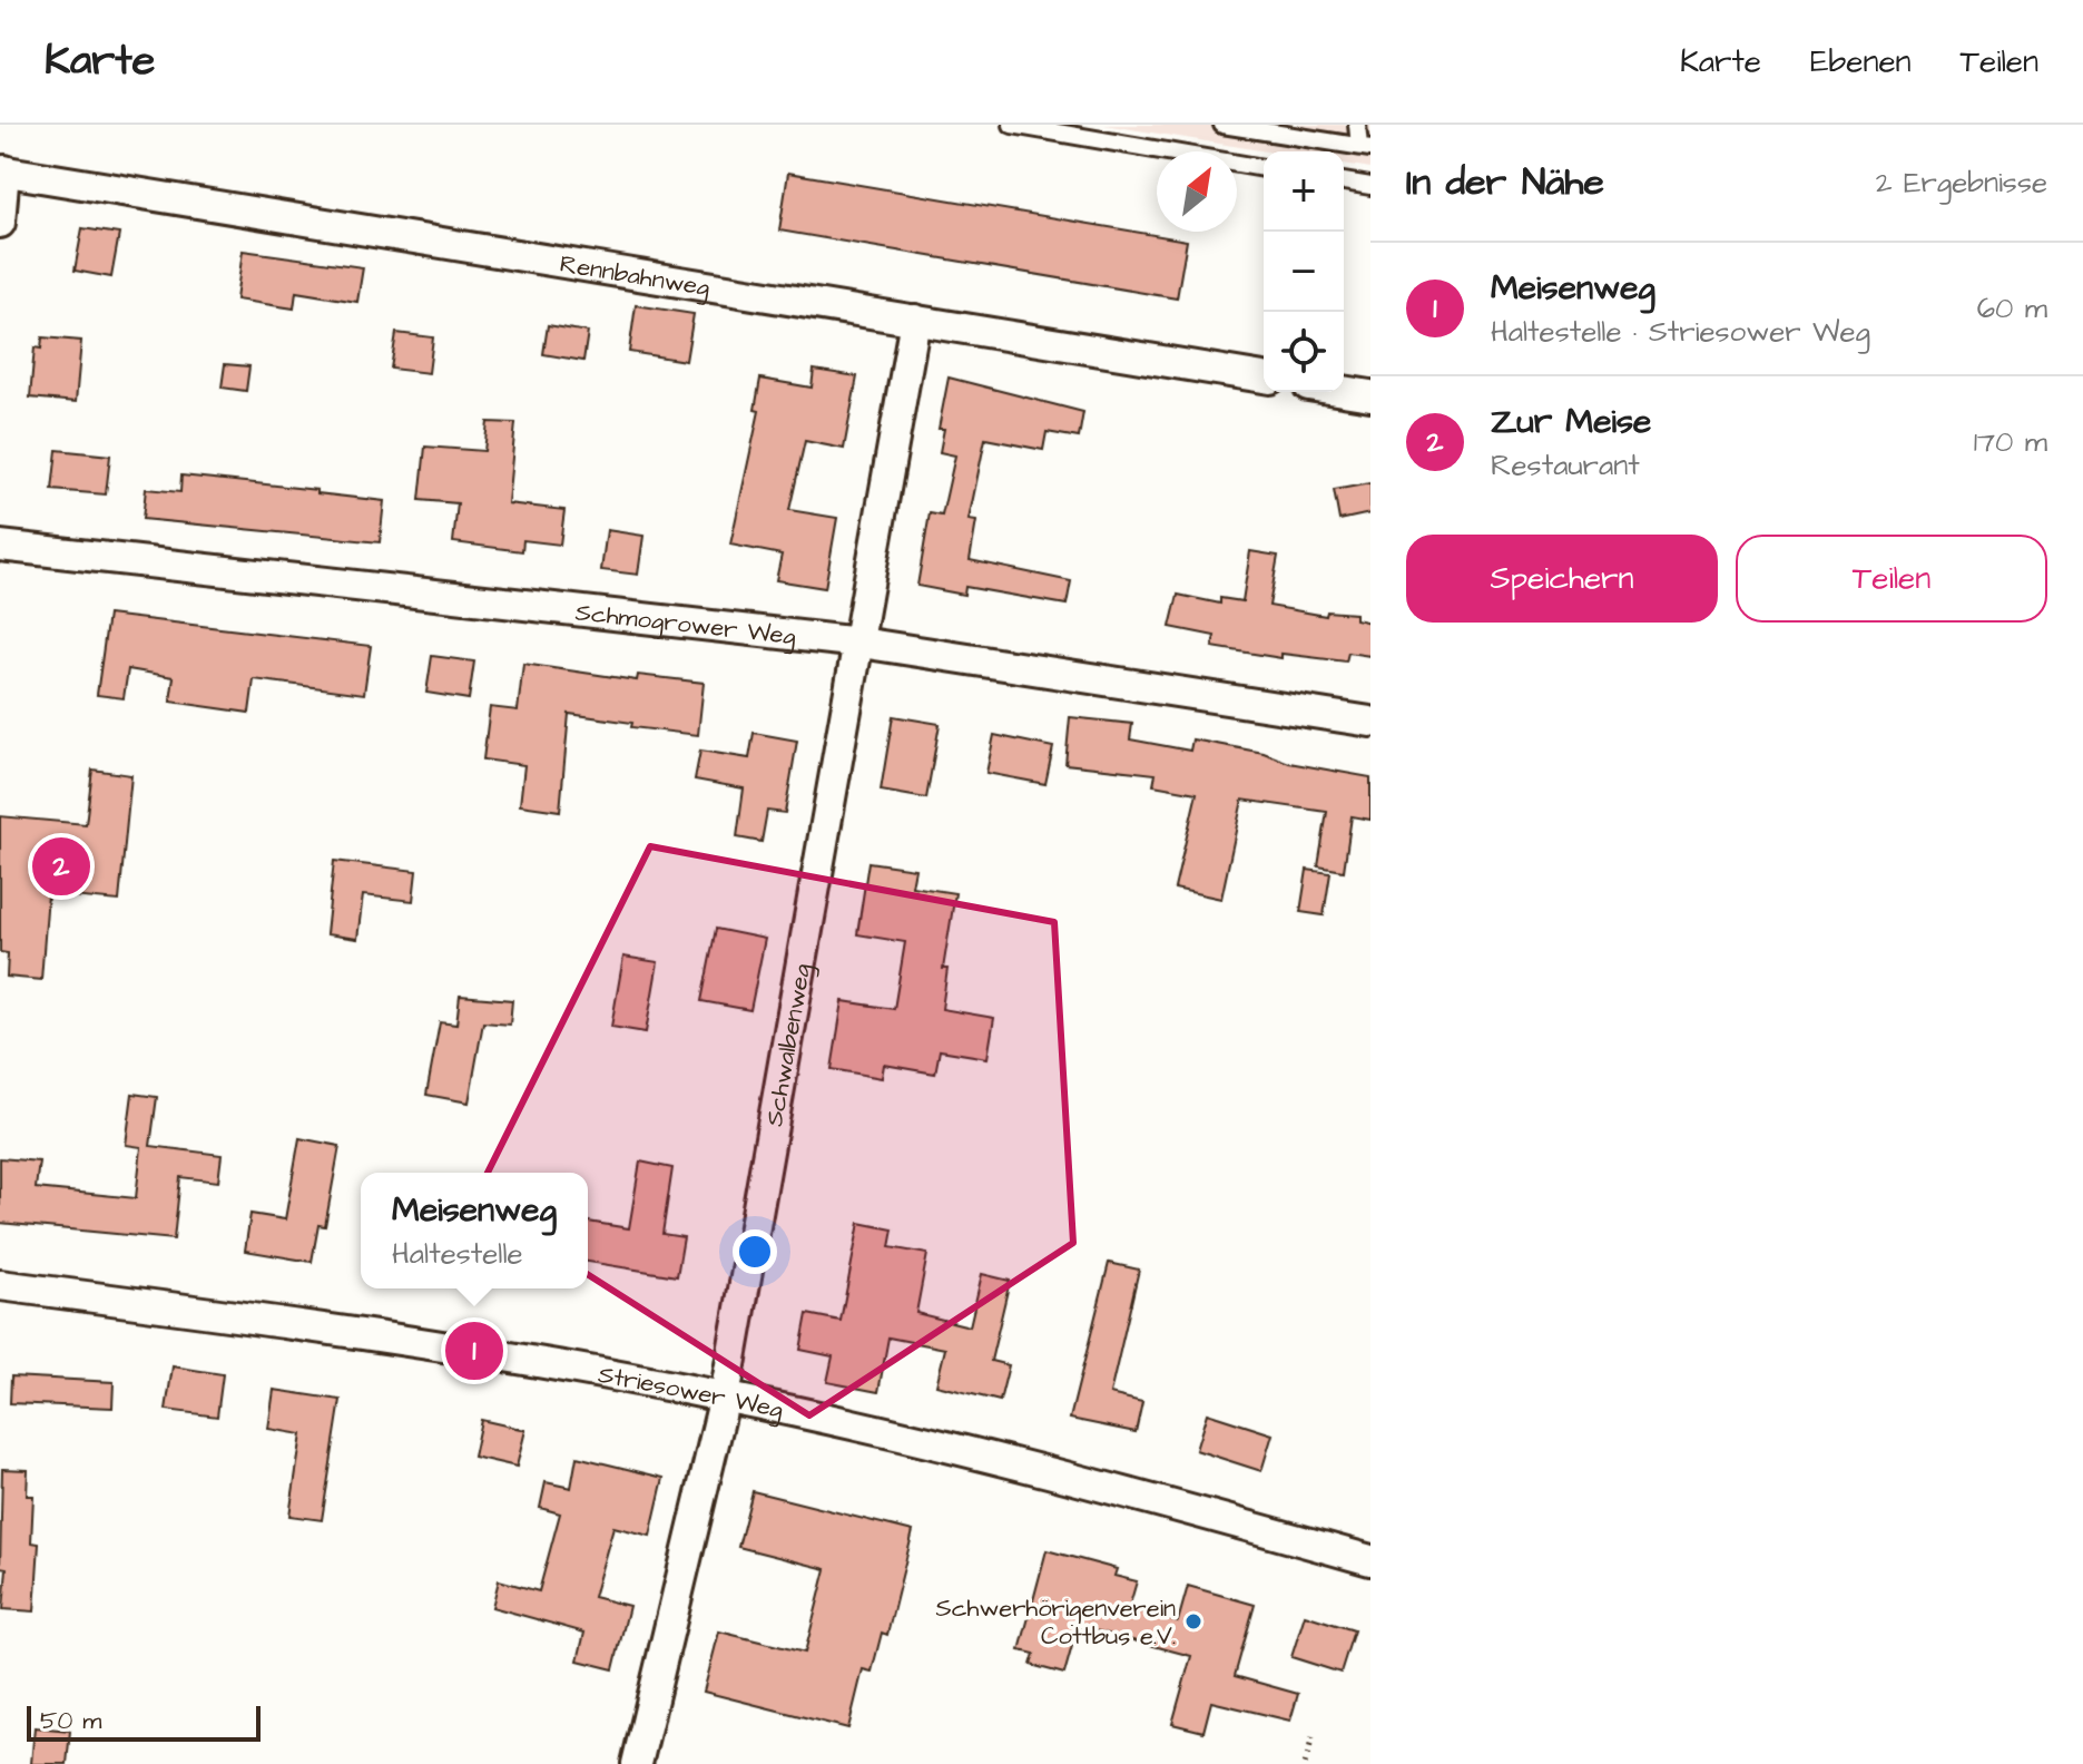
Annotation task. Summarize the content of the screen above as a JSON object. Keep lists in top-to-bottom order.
{
  "streets": {
    "street": [
      "Rennbahnweg",
      "Schmogrower Weg",
      "Schwalbenweg",
      "Striesower Weg"
    ]
  },
  "crossings": [
    ["Rennbahnweg", "Schwalbenweg"],
    ["Schmogrower Weg", "Schwalbenweg"],
    ["Schwalbenweg", "Striesower Weg"]
  ],
  "places": ["Schwerhörigenverein Cottbus e.V."],
  "scale_bar": "50 m",
  "north": "top right",
  "page": {
    "header": "Karte",
    "nav": ["Karte", "Ebenen", "Teilen"],
    "heading": ["In der Nähe", "2 Ergebnisse"],
    "map_buttons": ["+", "−"],
    "list": [
      {
        "mark": "1",
        "name": "Meisenweg",
        "note": "Haltestelle · Striesower Weg",
        "value": "60 m"
      },
      {
        "mark": "2",
        "name": "Zur Meise",
        "note": "Restaurant",
        "value": "170 m"
      }
    ],
    "buttons": ["Speichern", "Teilen"],
    "pins": ["2", "1"],
    "popup": ["Meisenweg", "Haltestelle"],
    "scale": "50 m"
  }
}
